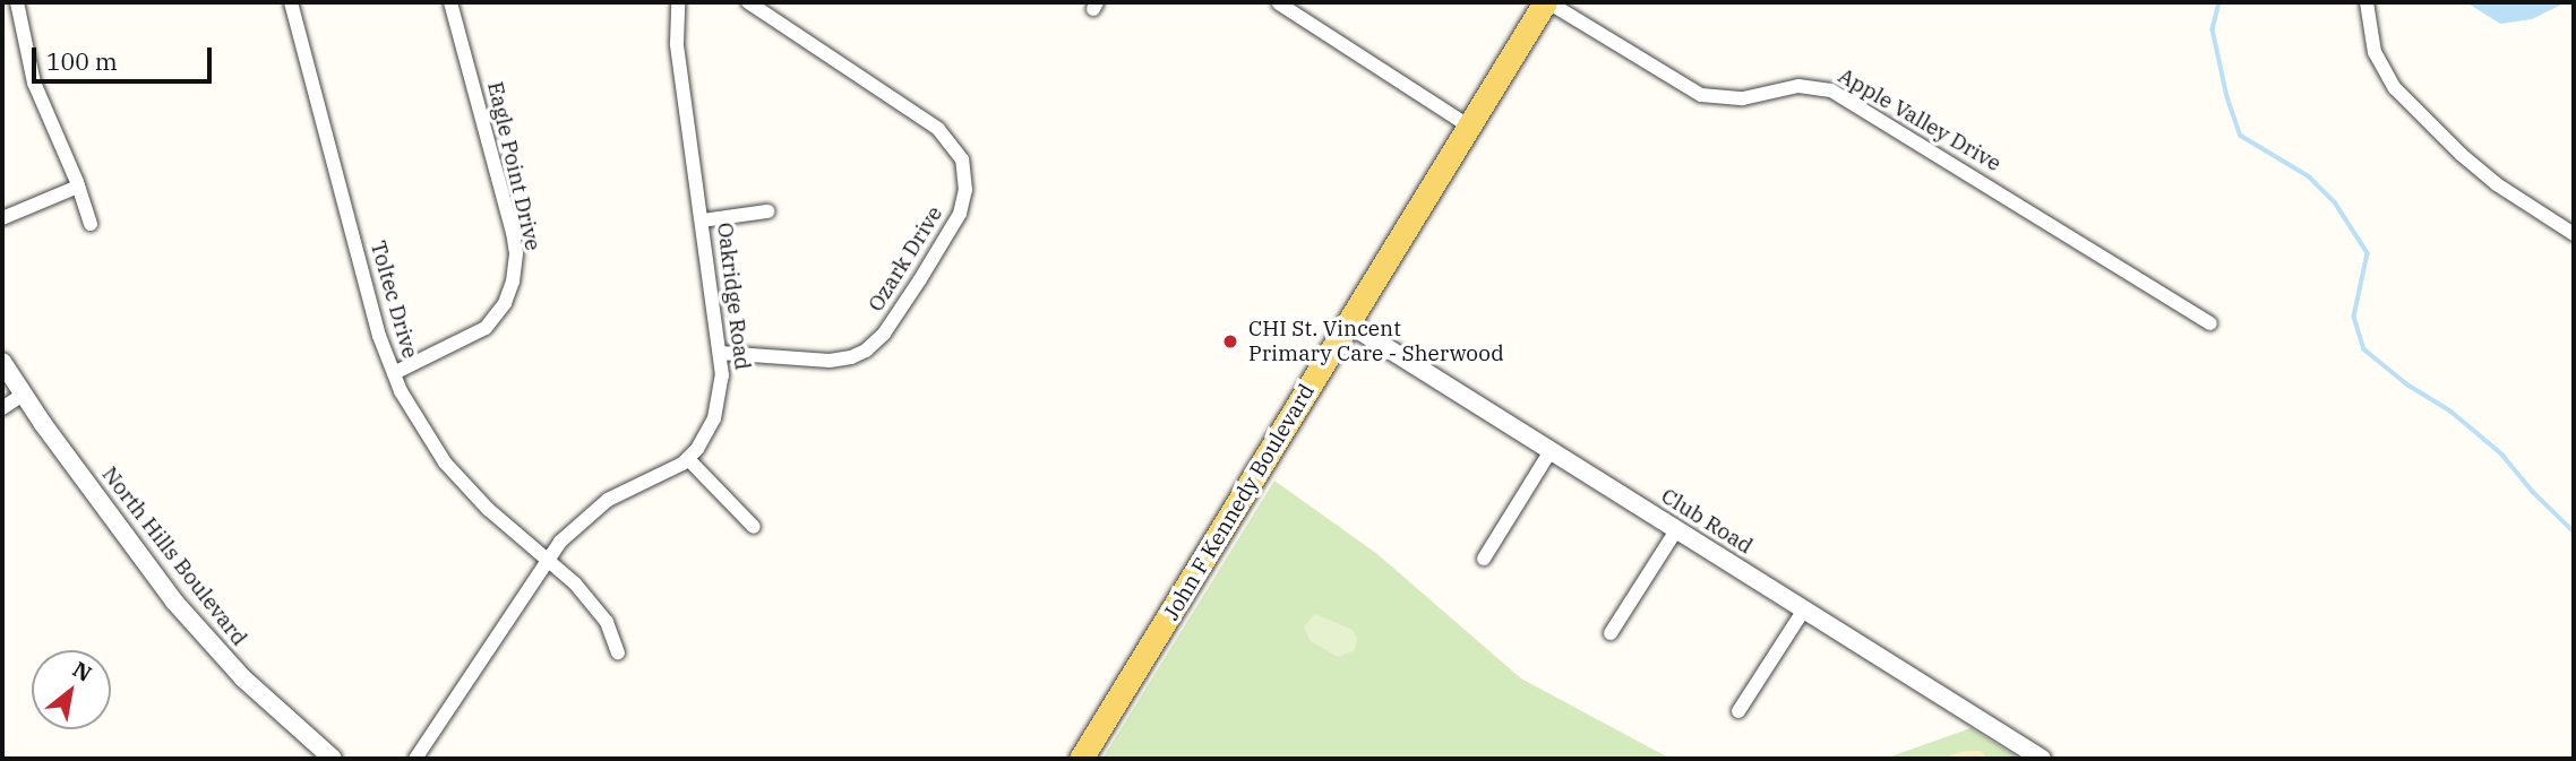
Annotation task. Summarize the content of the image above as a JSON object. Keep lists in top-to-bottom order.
{
  "streets": {
    "main road": ["John F Kennedy Boulevard"],
    "street": [
      "Apple Valley Drive",
      "Eagle Point Drive",
      "Ozark Drive",
      "Oakridge Road",
      "Toltec Drive",
      "Club Road",
      "North Hills Boulevard"
    ]
  },
  "crossings": [
    ["Apple Valley Drive", "John F Kennedy Boulevard"],
    ["Eagle Point Drive", "Toltec Drive"],
    ["Ozark Drive", "Oakridge Road"],
    ["Oakridge Road", "Toltec Drive"],
    ["John F Kennedy Boulevard", "Club Road"]
  ],
  "places": ["CHI St. Vincent Primary Care - Sherwood"],
  "scale_bar": "100 m",
  "north": "top right"
}
